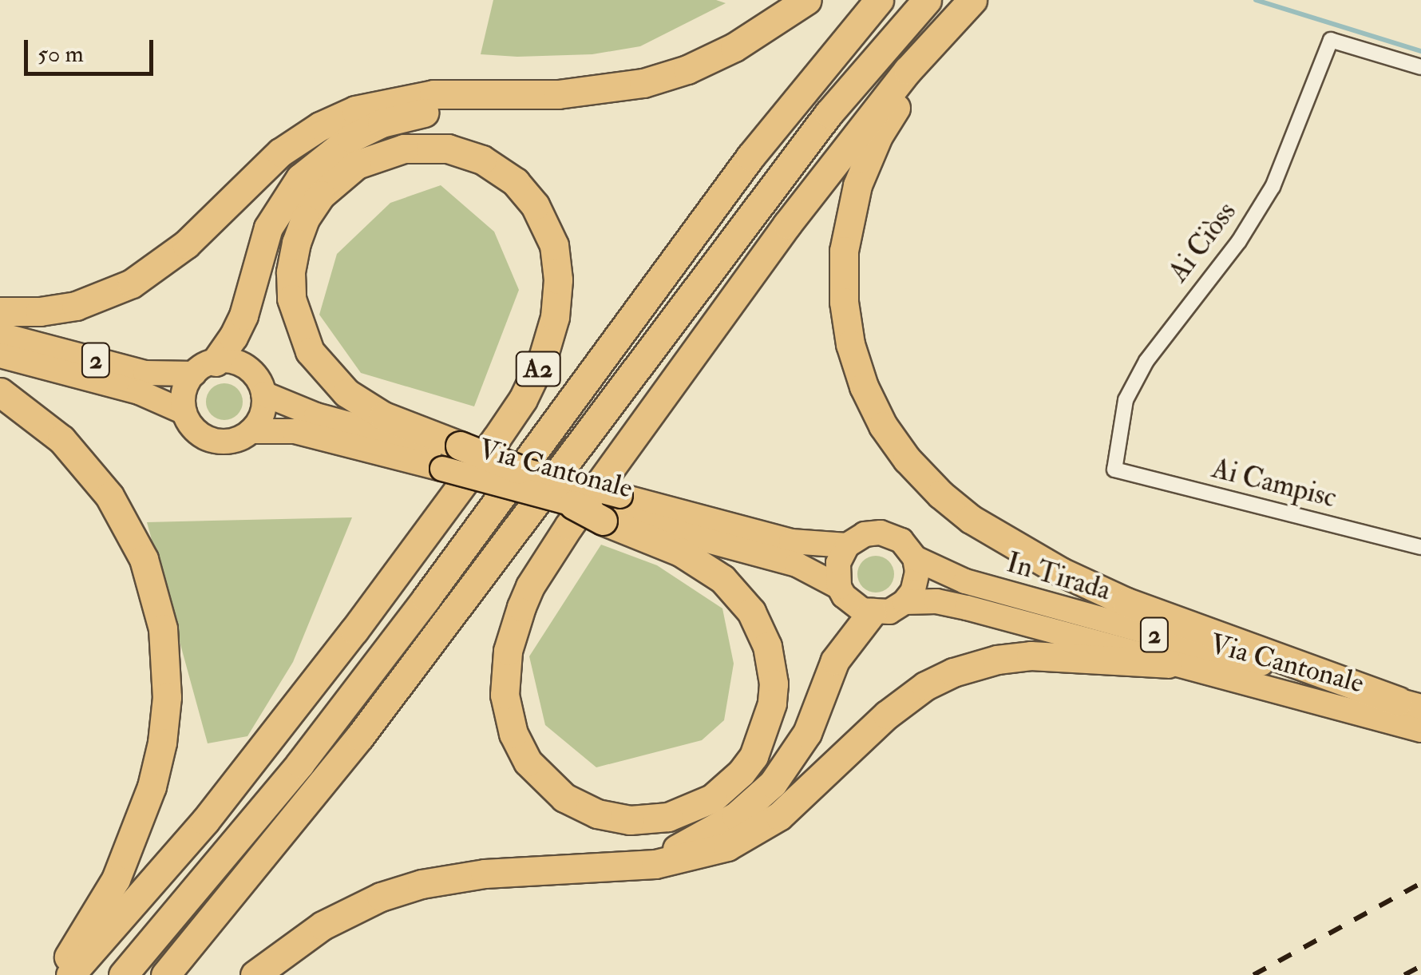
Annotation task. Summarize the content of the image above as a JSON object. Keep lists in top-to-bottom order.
{
  "streets": {
    "highway": ["A2"],
    "main road": ["2", "Via Cantonale", "In Tirada"],
    "street": ["Ai Ciòss", "Ai Campisc"]
  },
  "crossings": [
    ["Ai Ciòss", "Ai Campisc"],
    ["2", "Via Cantonale"],
    ["A2", "Via Cantonale"],
    ["Via Cantonale", "In Tirada"]
  ],
  "scale_bar": "50 m"
}
